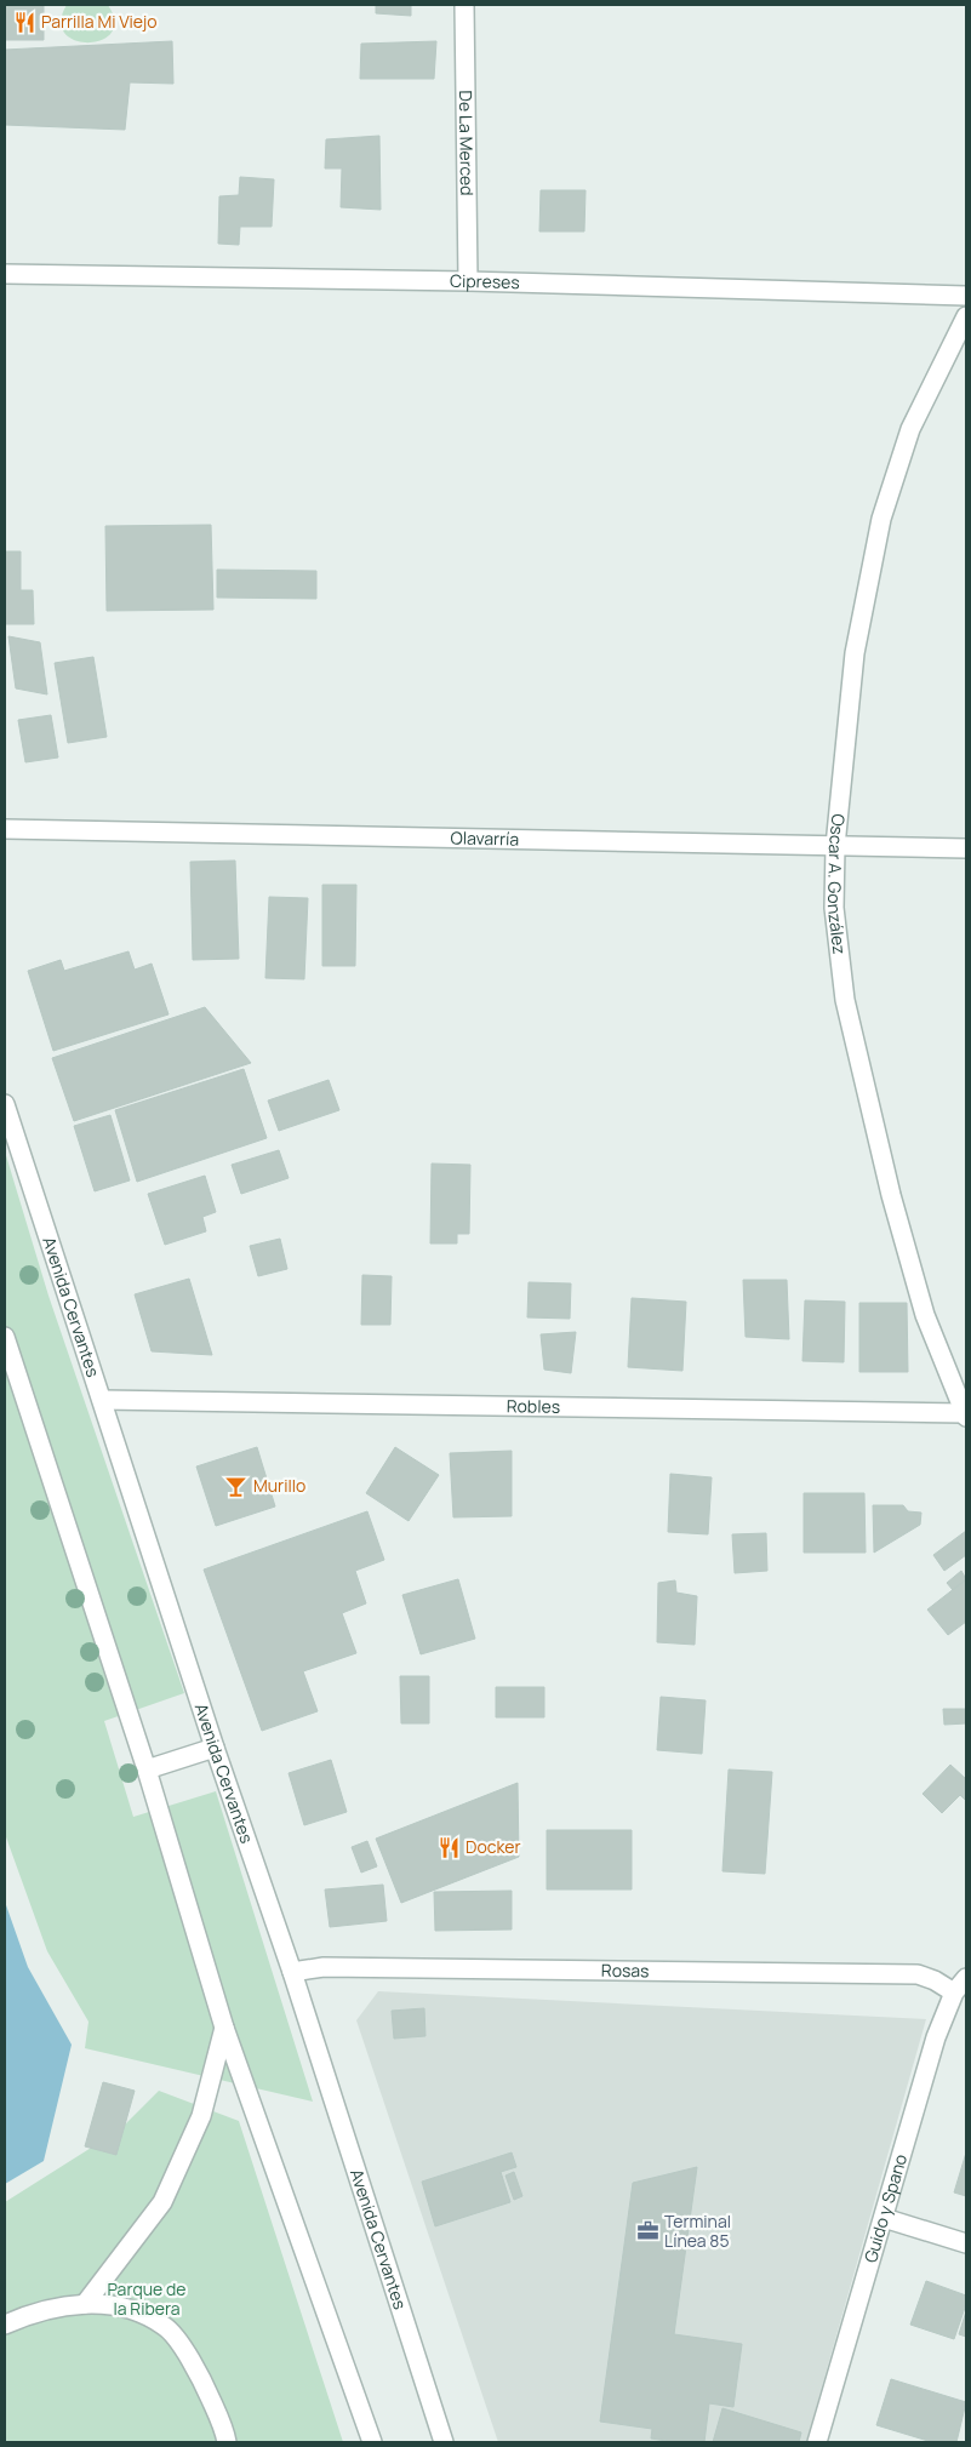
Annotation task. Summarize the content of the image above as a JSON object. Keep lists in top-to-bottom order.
{
  "streets": {
    "street": [
      "De La Merced",
      "Cipreses",
      "Olavarría",
      "Oscar A. González",
      "Avenida Cervantes",
      "Robles",
      "Rosas",
      "Guido y Spano"
    ]
  },
  "crossings": [
    ["De La Merced", "Cipreses"],
    ["Olavarría", "Oscar A. González"],
    ["Oscar A. González", "Robles"],
    ["Avenida Cervantes", "Robles"],
    ["Avenida Cervantes", "Rosas"],
    ["Rosas", "Guido y Spano"]
  ],
  "parks": ["Parque de la Ribera"],
  "places": {
    "restaurant": ["Parrilla Mi Viejo", "Docker"],
    "bar": ["Murillo"],
    "office": ["Terminal Línea 85"]
  }
}
